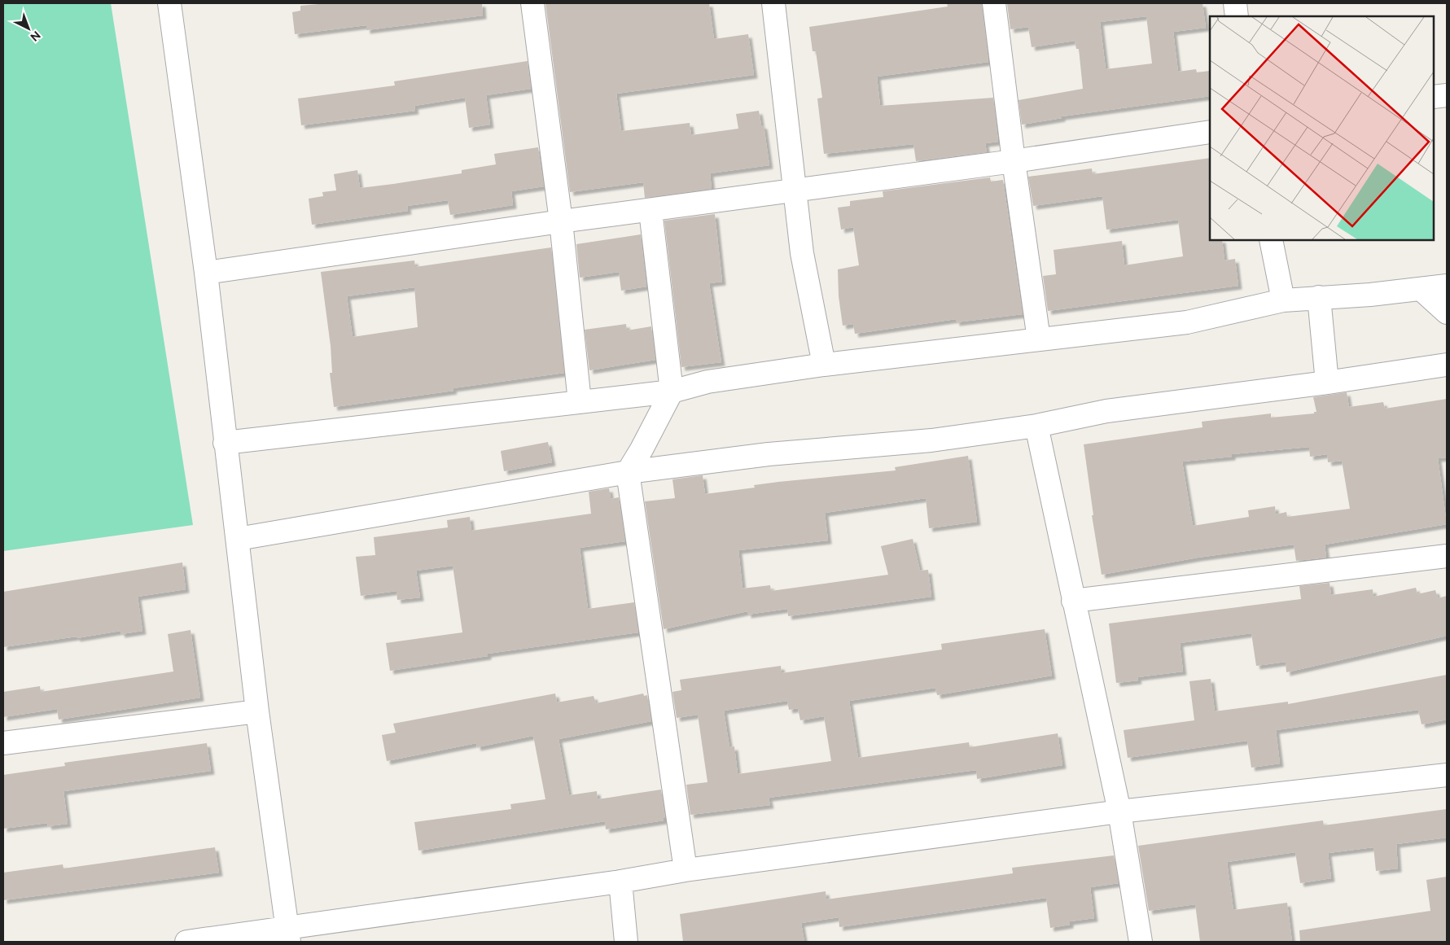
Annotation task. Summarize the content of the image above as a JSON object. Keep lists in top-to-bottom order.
{
  "north": "bottom right"
}
